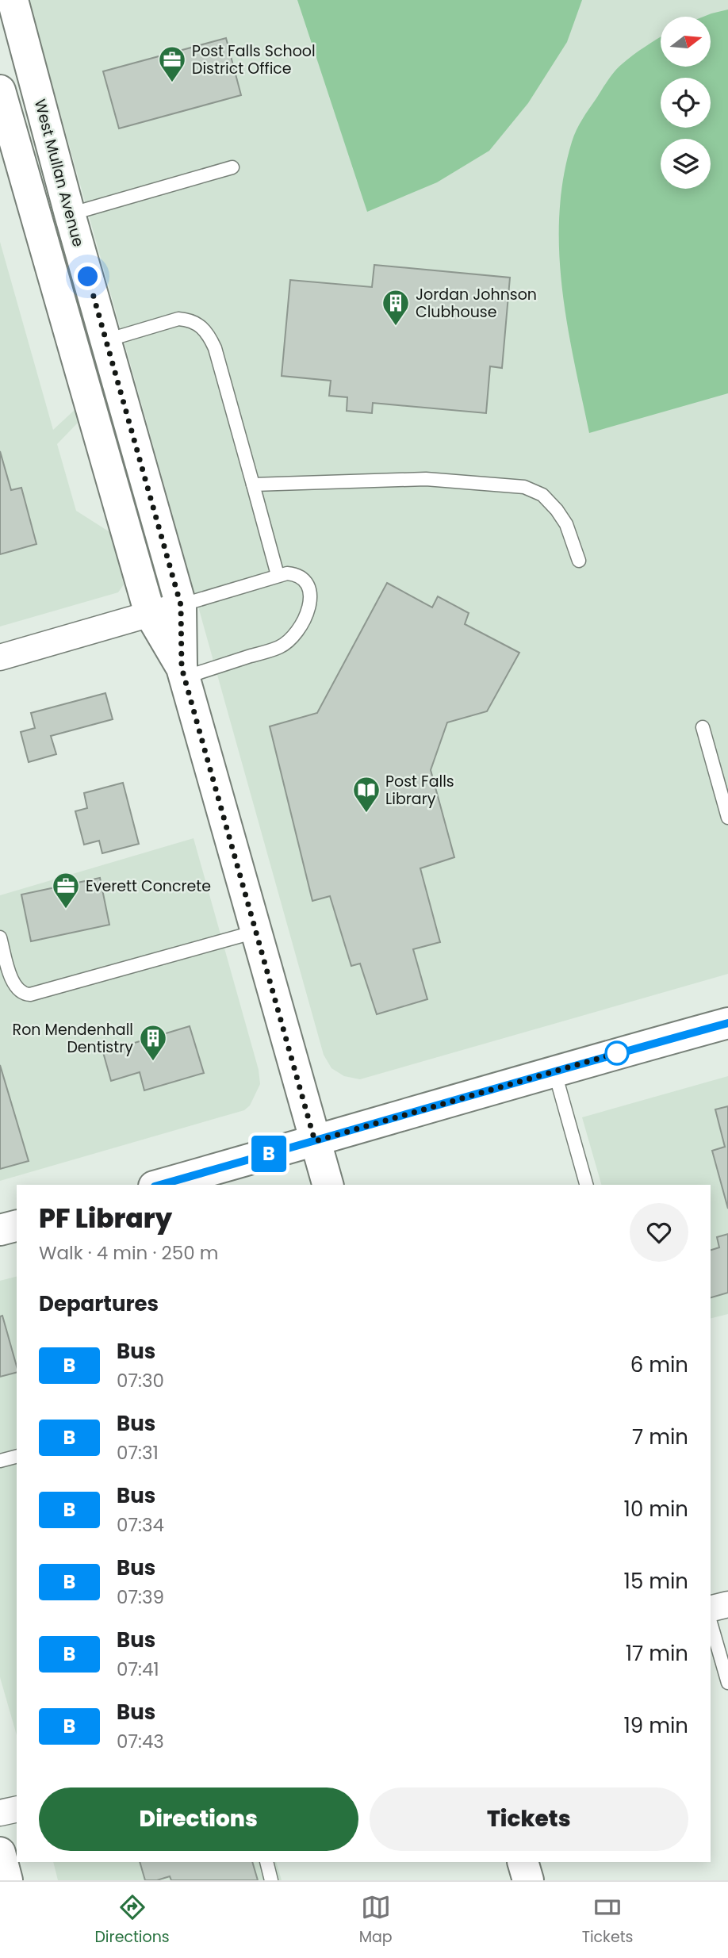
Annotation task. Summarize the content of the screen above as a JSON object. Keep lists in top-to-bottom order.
{
  "streets": {
    "street": ["West Mullan Avenue"]
  },
  "places": {
    "office": ["Post Falls School District Office", "Everett Concrete"],
    "building": ["Jordan Johnson Clubhouse", "Ron Mendenhall Dentistry"],
    "library": ["Post Falls Library"]
  },
  "lines": ["bus line B"],
  "north": "right",
  "page": {
    "on_map": "B",
    "heading": [
      ["PF Library", "Walk · 4 min · 250 m"],
      "Departures"
    ],
    "list": [
      {
        "mark": "B",
        "name": "Bus",
        "note": "07:30",
        "value": "6 min"
      },
      {
        "mark": "B",
        "name": "Bus",
        "note": "07:31",
        "value": "7 min"
      },
      {
        "mark": "B",
        "name": "Bus",
        "note": "07:34",
        "value": "10 min"
      },
      {
        "mark": "B",
        "name": "Bus",
        "note": "07:39",
        "value": "15 min"
      },
      {
        "mark": "B",
        "name": "Bus",
        "note": "07:41",
        "value": "17 min"
      },
      {
        "mark": "B",
        "name": "Bus",
        "note": "07:43",
        "value": "19 min"
      }
    ],
    "buttons": ["Directions", "Tickets"],
    "tabs": ["Directions", "Map", "Tickets"]
  }
}
